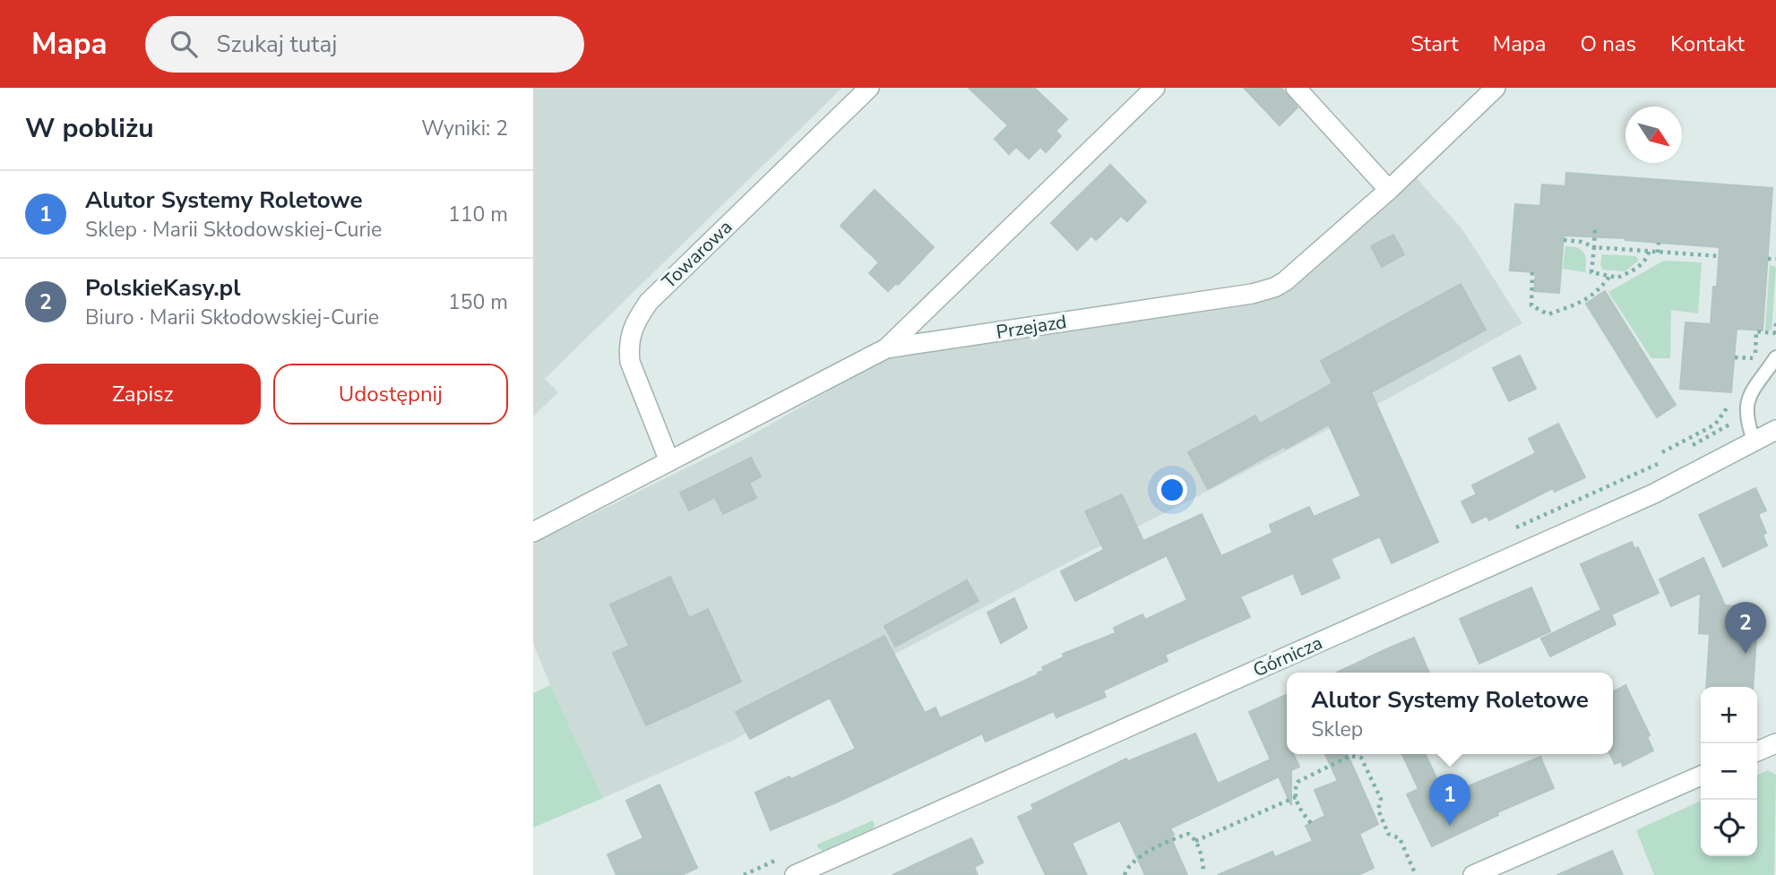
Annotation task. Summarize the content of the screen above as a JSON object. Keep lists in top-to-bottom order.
{
  "streets": {
    "street": ["Towarowa", "Przejazd", "Górnicza"]
  },
  "crossings": [
    ["Towarowa", "Przejazd"]
  ],
  "north": "bottom right",
  "page": {
    "header": "Mapa",
    "search": "Szukaj tutaj",
    "nav": [
      "Start",
      "Mapa",
      "O nas",
      "Kontakt"
    ],
    "heading": ["W pobliżu", "Wyniki: 2"],
    "list": [
      {
        "mark": "1",
        "name": "Alutor Systemy Roletowe",
        "note": "Sklep · Marii Skłodowskiej-Curie",
        "value": "110 m"
      },
      {
        "mark": "2",
        "name": "PolskieKasy.pl",
        "note": "Biuro · Marii Skłodowskiej-Curie",
        "value": "150 m"
      }
    ],
    "buttons": ["Zapisz", "Udostępnij"],
    "pins": ["2", "1"],
    "popup": ["Alutor Systemy Roletowe", "Sklep"],
    "map_buttons": ["+", "−"]
  }
}
